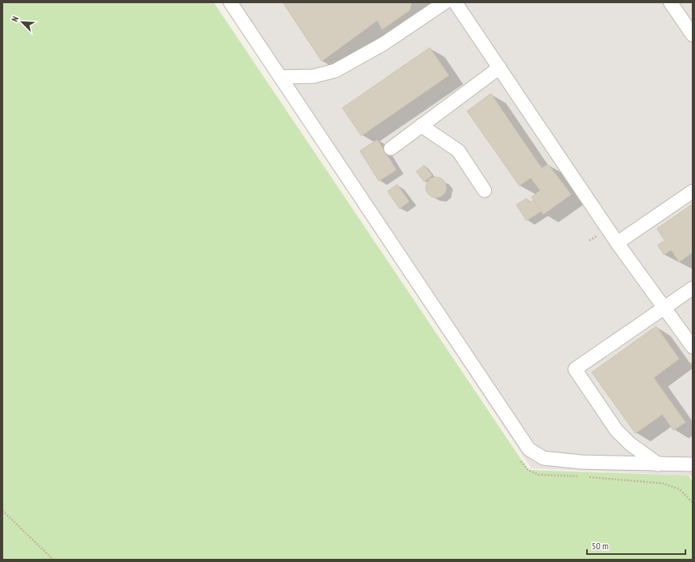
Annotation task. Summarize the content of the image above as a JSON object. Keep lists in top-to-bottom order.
{
  "scale_bar": "50 m",
  "north": "top left"
}
